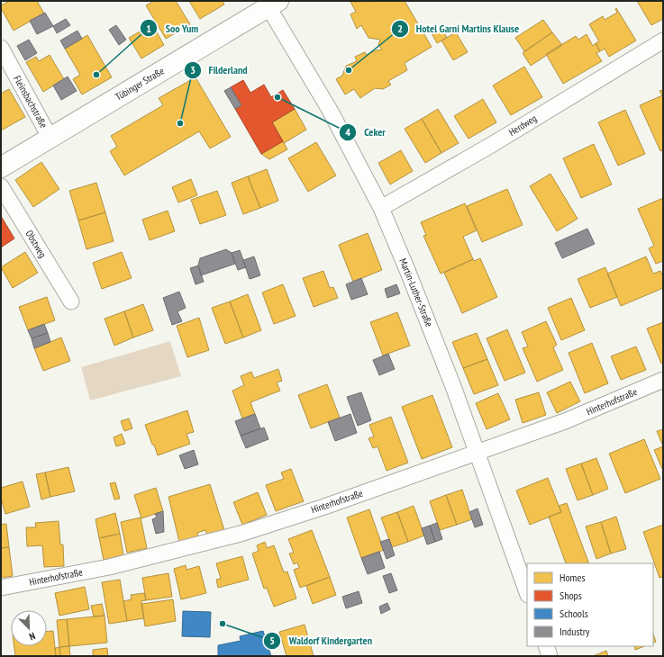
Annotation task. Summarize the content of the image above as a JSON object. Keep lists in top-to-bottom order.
{
  "streets": {
    "main road": ["Tübinger Straße"],
    "street": [
      "Fleinsbachstraße",
      "Herdweg",
      "Obstweg",
      "Martin-Luther-Straße",
      "Hinterhofstraße"
    ]
  },
  "crossings": [
    ["Tübinger Straße", "Fleinsbachstraße"],
    ["Tübinger Straße", "Martin-Luther-Straße"],
    ["Herdweg", "Martin-Luther-Straße"],
    ["Martin-Luther-Straße", "Hinterhofstraße"]
  ],
  "places": [
    "Hotel Garni Martins Klause",
    "Soo Yum",
    "Ceker",
    "Filderland",
    "Waldorf Kindergarten"
  ],
  "legend": [
    "Homes",
    "Shops",
    "Schools",
    "Industry"
  ],
  "north": "bottom right"
}
